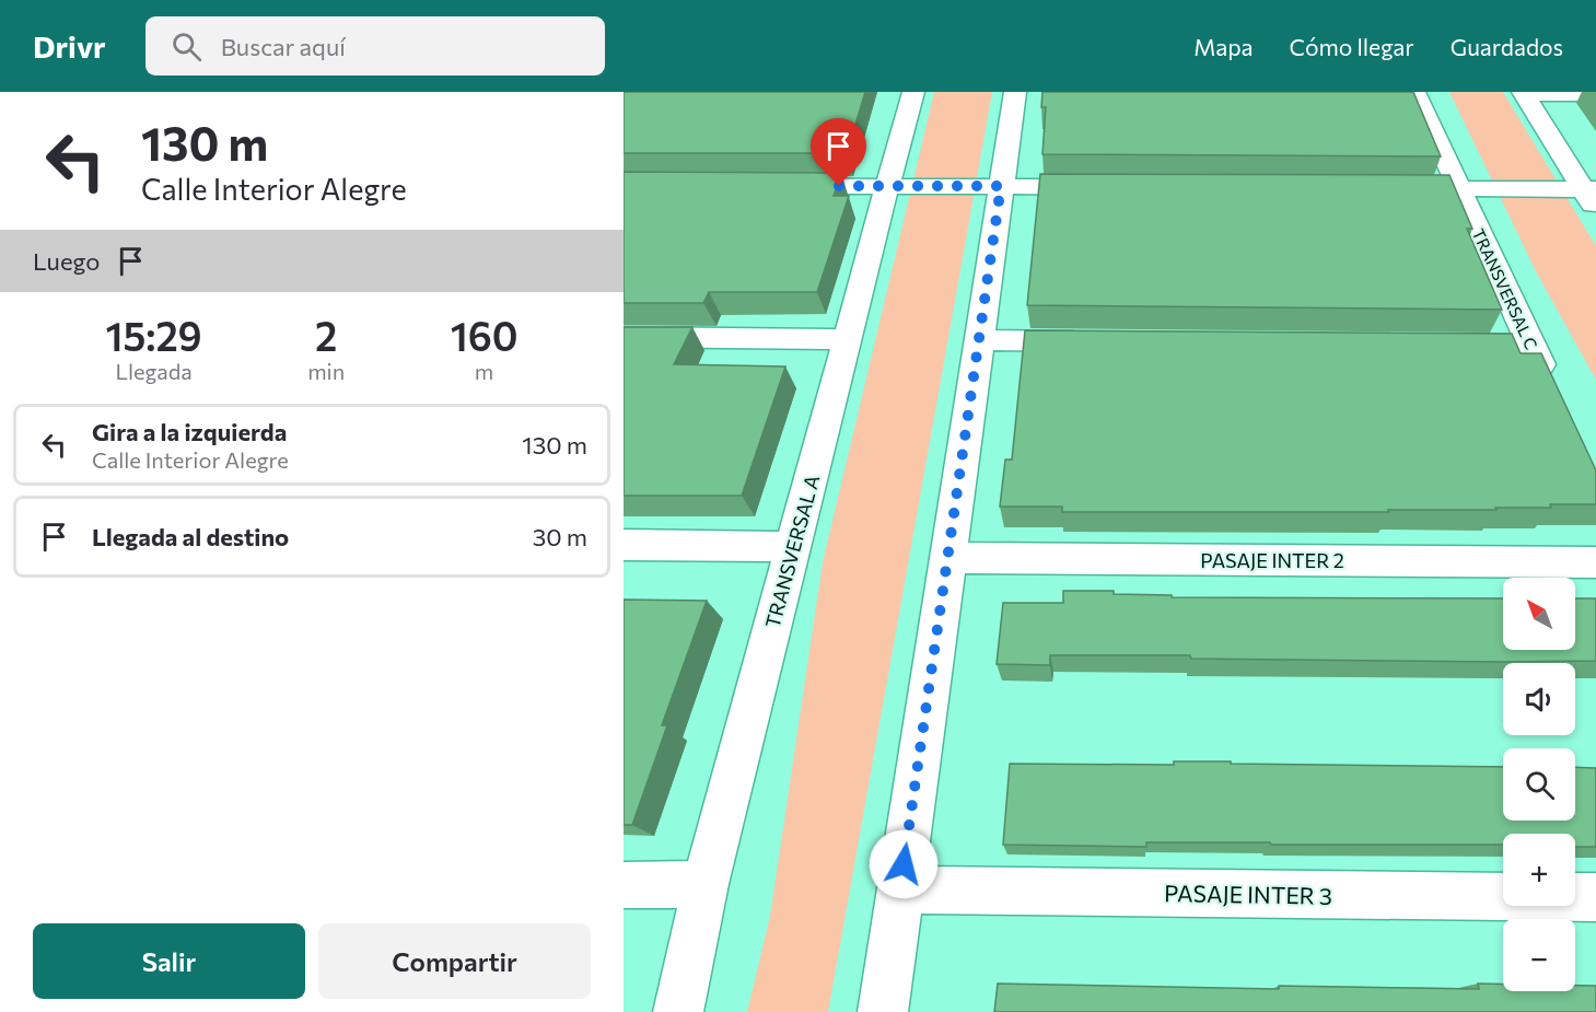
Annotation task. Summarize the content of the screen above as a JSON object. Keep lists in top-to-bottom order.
{
  "streets": {
    "street": [
      "TRANSVERSAL C",
      "TRANSVERSAL A",
      "PASAJE INTER 2",
      "PASAJE INTER 3"
    ]
  },
  "north": "top left",
  "page": {
    "header": "Drivr",
    "search": "Buscar aquí",
    "nav": ["Mapa", "Cómo llegar", "Guardados"],
    "turn": ["130 m", "Calle Interior Alegre"],
    "then": "Luego",
    "eta": [
      "15:29",
      "Llegada",
      "2",
      "min",
      "160",
      "m"
    ],
    "list": [
      {
        "name": "Gira a la izquierda",
        "note": "Calle Interior Alegre",
        "value": "130 m"
      },
      {
        "name": "Llegada al destino",
        "value": "30 m"
      }
    ],
    "map_buttons": ["+", "−"],
    "buttons": ["Salir", "Compartir"]
  }
}
